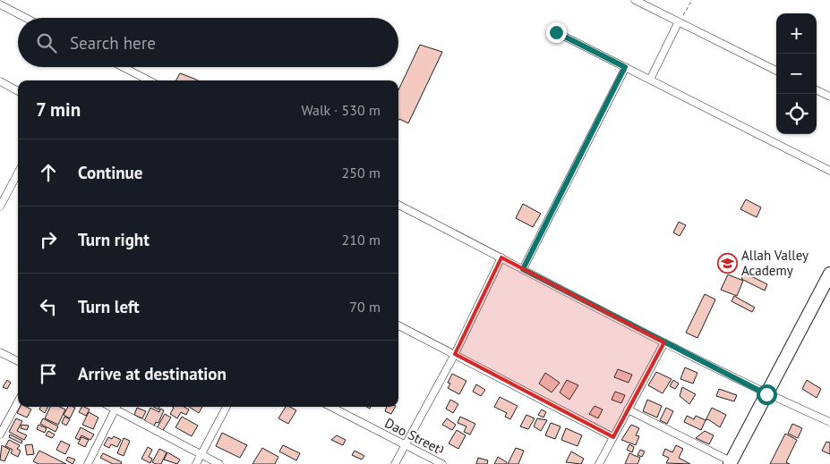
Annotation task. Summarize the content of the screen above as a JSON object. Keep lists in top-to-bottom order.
{
  "streets": {
    "street": ["Dao Street"]
  },
  "places": {
    "school or university": ["Allah Valley Academy"]
  },
  "page": {
    "map_buttons": ["+", "−"],
    "search": "Search here",
    "heading": ["7 min", "Walk · 530 m"],
    "list": [
      ["Continue", "250 m"],
      ["Turn right", "210 m"],
      ["Turn left", "70 m"],
      "Arrive at destination"
    ]
  }
}
